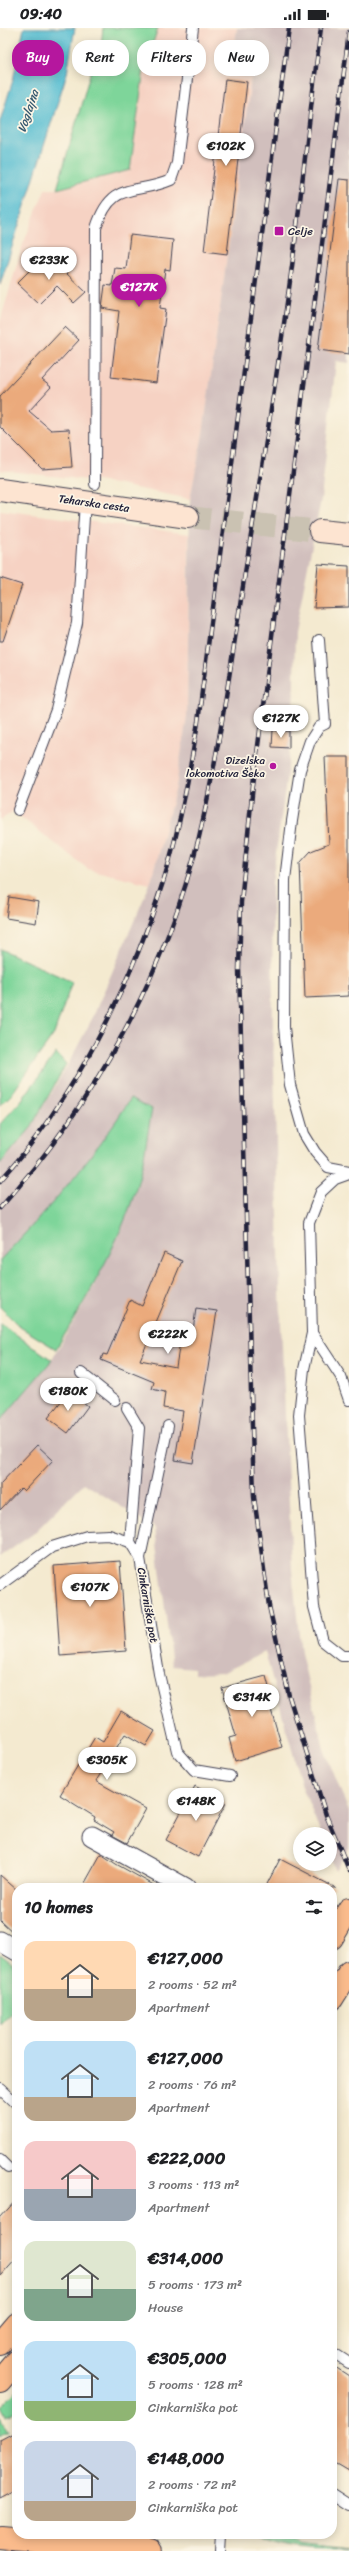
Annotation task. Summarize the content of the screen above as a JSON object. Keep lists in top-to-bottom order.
{
  "streets": {
    "street": ["Teharska cesta"],
    "lane": ["Cinkarniška pot"]
  },
  "water": ["Voglajna"],
  "places": {
    "transit": ["Celje"],
    "other": ["Dizelska lokomotiva Šeka"]
  },
  "page": {
    "status": "09:40",
    "chip": [
      "Buy",
      "Rent",
      "Filters",
      "New"
    ],
    "price": [
      "€102K",
      "€233K",
      "€127K",
      "€127K",
      "€222K",
      "€180K",
      "€107K",
      "€314K",
      "€305K",
      "€148K"
    ],
    "heading": "10 homes",
    "list": [
      {
        "name": "€127,000",
        "note": "2 rooms · 52 m² · Apartment"
      },
      {
        "name": "€127,000",
        "note": "2 rooms · 76 m² · Apartment"
      },
      {
        "name": "€222,000",
        "note": "3 rooms · 113 m² · Apartment"
      },
      {
        "name": "€314,000",
        "note": "5 rooms · 173 m² · House"
      },
      {
        "name": "€305,000",
        "note": "5 rooms · 128 m² · Cinkarniška pot"
      },
      {
        "name": "€148,000",
        "note": "2 rooms · 72 m² · Cinkarniška pot"
      }
    ]
  }
}
